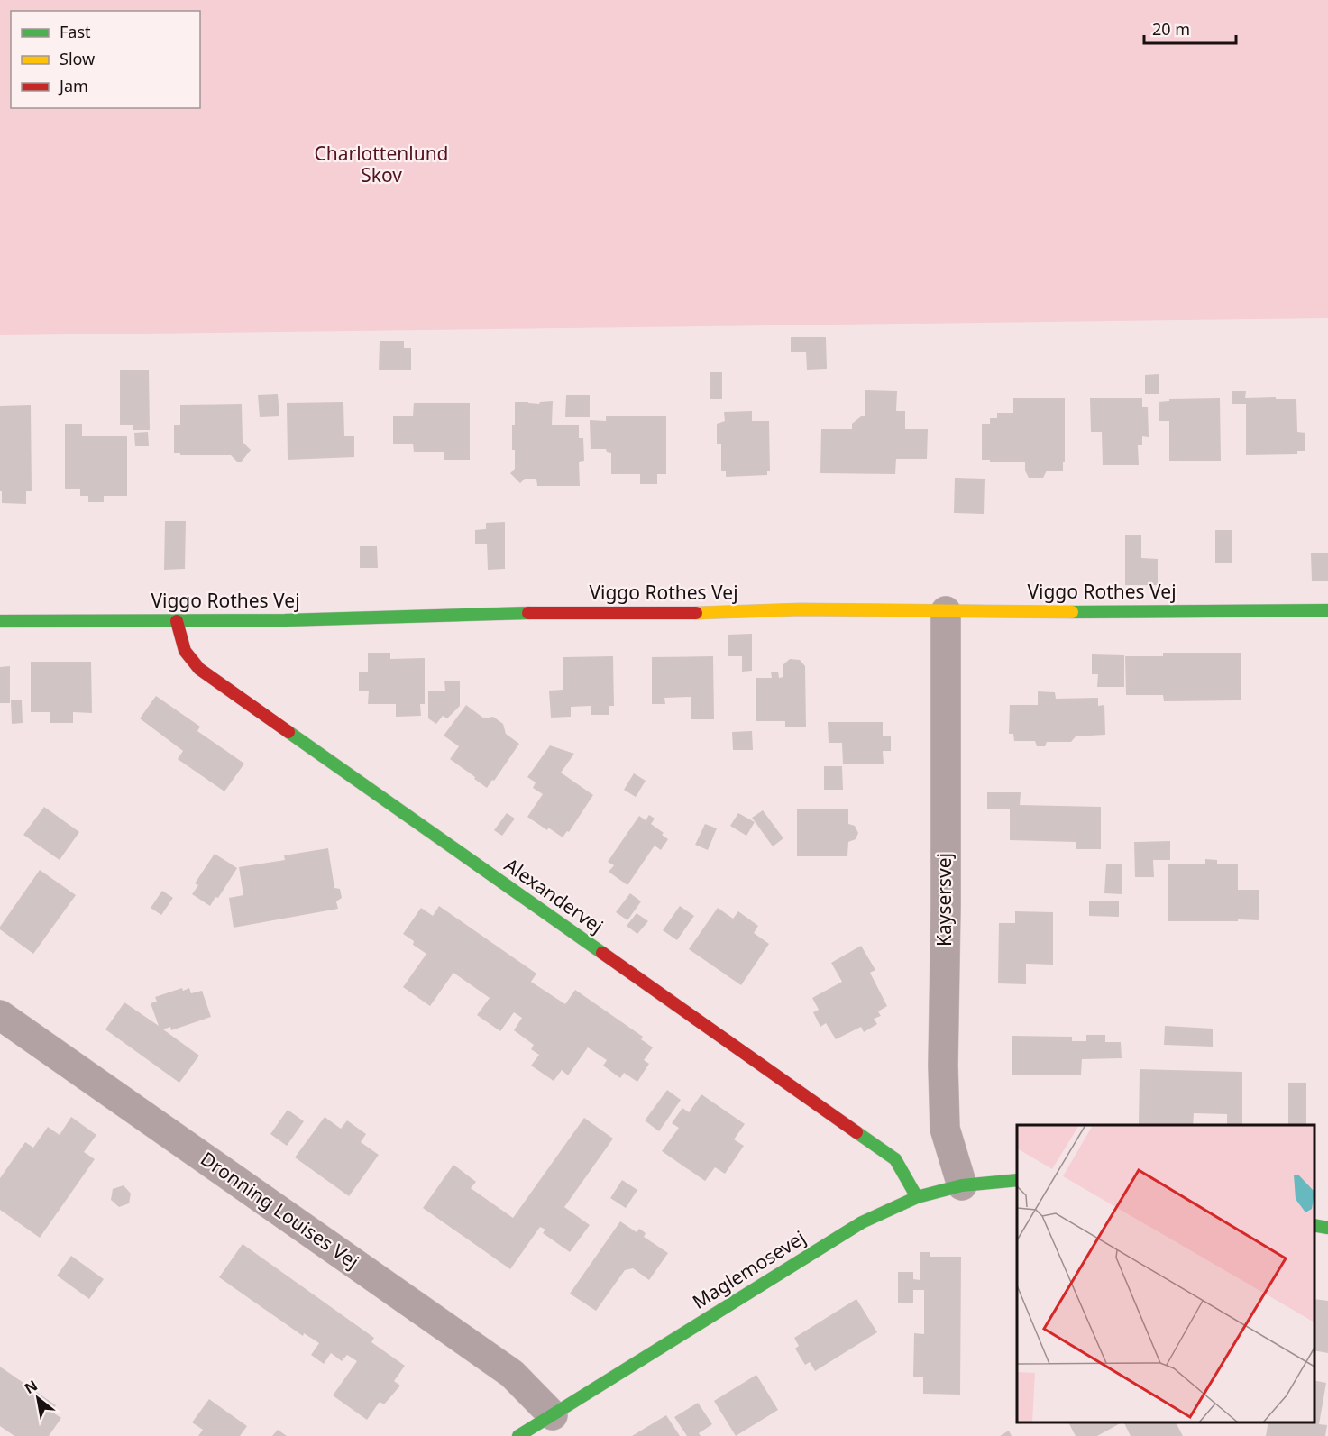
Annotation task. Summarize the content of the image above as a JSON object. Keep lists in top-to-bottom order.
{
  "streets": {
    "street": [
      "Viggo Rothes Vej",
      "Alexandervej",
      "Kaysersvej",
      "Dronning Louises Vej",
      "Maglemosevej"
    ]
  },
  "crossings": [
    ["Viggo Rothes Vej", "Alexandervej"],
    ["Viggo Rothes Vej", "Kaysersvej"],
    ["Alexandervej", "Maglemosevej"],
    ["Kaysersvej", "Maglemosevej"],
    ["Dronning Louises Vej", "Maglemosevej"]
  ],
  "parks": ["Charlottenlund Skov"],
  "legend": ["Fast", "Slow", "Jam"],
  "scale_bar": "20 m",
  "north": "top left"
}
